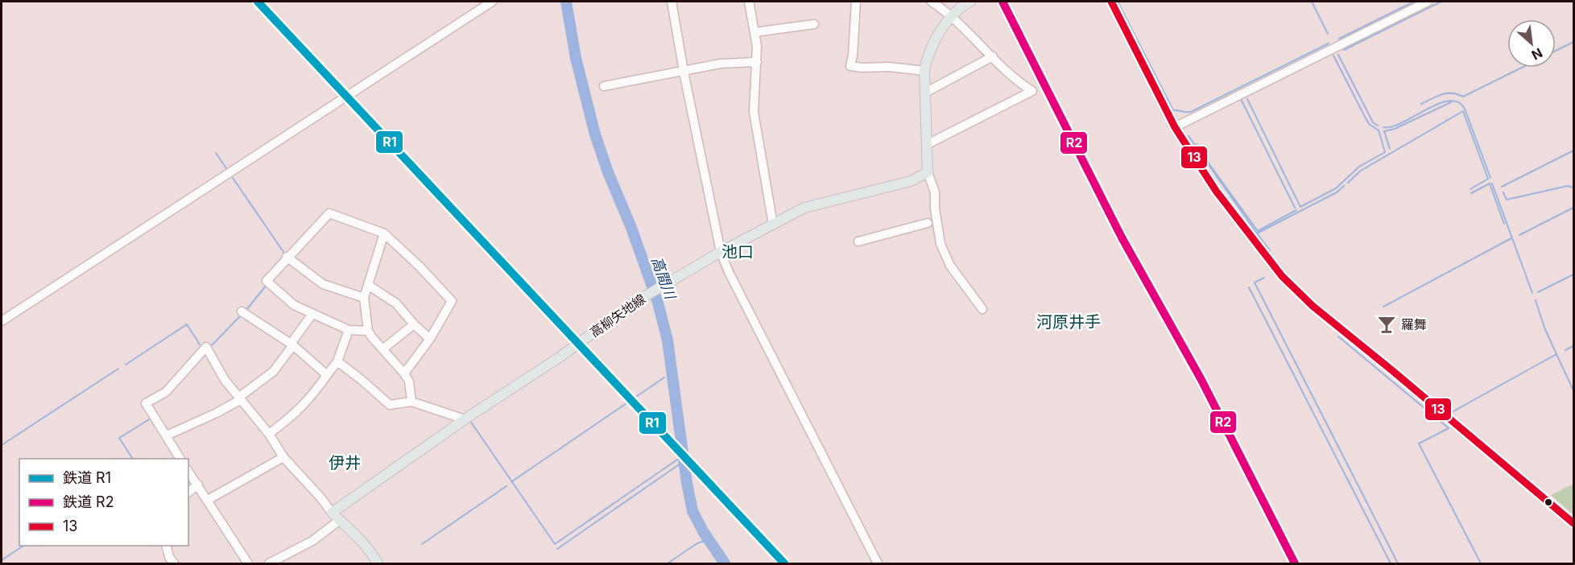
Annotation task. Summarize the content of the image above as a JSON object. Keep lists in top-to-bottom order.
{
  "streets": {
    "main road": ["高柳矢地線"]
  },
  "districts": ["池口", "河原井手", "伊井"],
  "water": ["高間川"],
  "places": {
    "bar": ["羅舞"]
  },
  "lines": ["rail line R1", "rail line R2", "transit line 13"],
  "legend": ["鉄道 R1", "鉄道 R2", "13"],
  "north": "bottom right"
}
